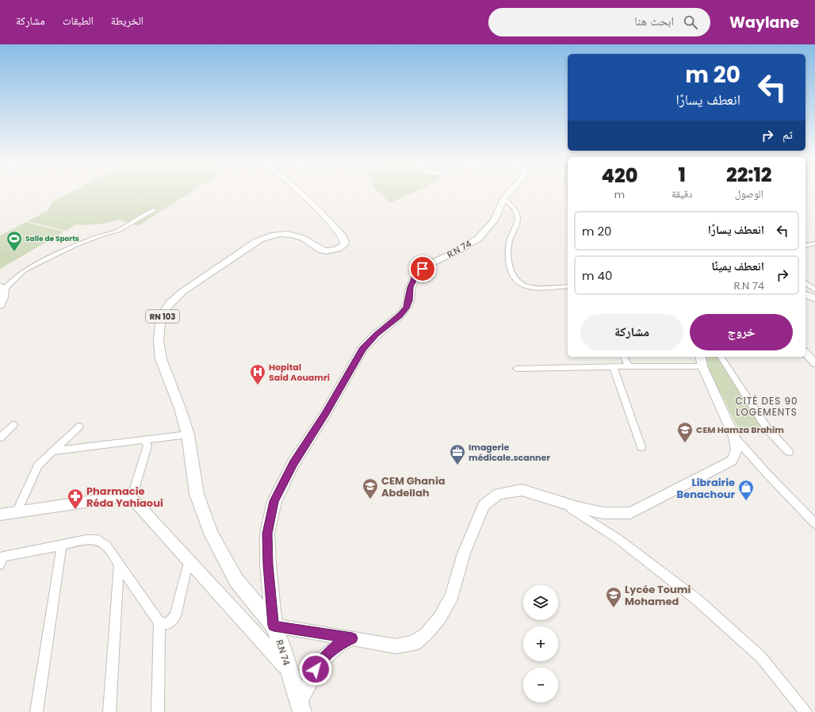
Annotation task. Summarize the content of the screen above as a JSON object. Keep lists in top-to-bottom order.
{
  "streets": {
    "main road": ["R.N 74", "RN 103"]
  },
  "crossings": [
    ["R.N 74", "RN 103"]
  ],
  "districts": ["CITÉ DES 90 LOGEMENTS"],
  "places": {
    "sports": ["Salle de Sports"],
    "hospital": ["Hopital Said Aouamri"],
    "school or university": ["CEM Hamza Brahim", "CEM Ghania Abdellah", "Lycée Toumi Mohamed"],
    "office": ["Imagerie médicale.scanner"],
    "shop": ["Librairie Benachour"],
    "pharmacy": ["Pharmacie Réda Yahiaoui"]
  },
  "page": {
    "header": "Waylane",
    "search": "ابحث هنا",
    "nav": ["الخريطة", "الطبقات", "مشاركة"],
    "turn": ["20 m", "انعطف يسارًا"],
    "then": "ثم",
    "eta": [
      "22:12",
      "الوصول",
      "1",
      "دقيقة",
      "420",
      "m"
    ],
    "list": [
      {
        "name": "انعطف يسارًا",
        "value": "20 m"
      },
      {
        "name": "انعطف يمينًا",
        "note": "R.N 74",
        "value": "40 m"
      }
    ],
    "buttons": ["خروج", "مشاركة"],
    "map_buttons": ["+", "−"]
  }
}
